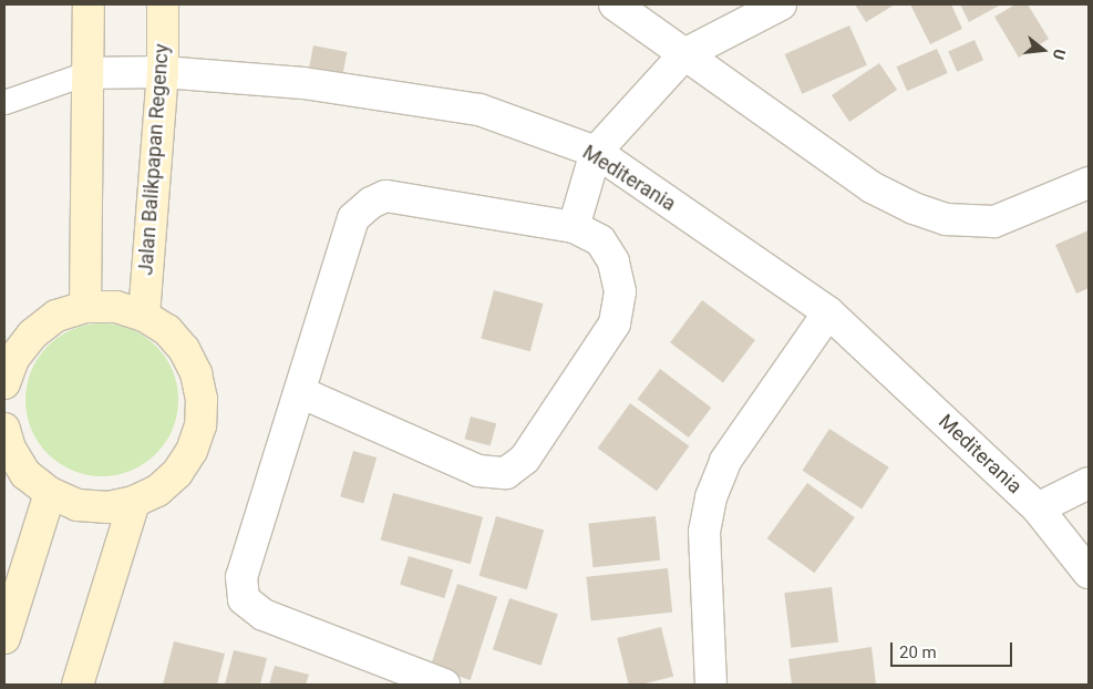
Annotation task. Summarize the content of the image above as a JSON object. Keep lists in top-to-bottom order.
{
  "streets": {
    "street": ["Jalan Balikpapan Regency", "Mediterania"]
  },
  "crossings": [
    ["Jalan Balikpapan Regency", "Mediterania"]
  ],
  "scale_bar": "20 m",
  "north": "right"
}
